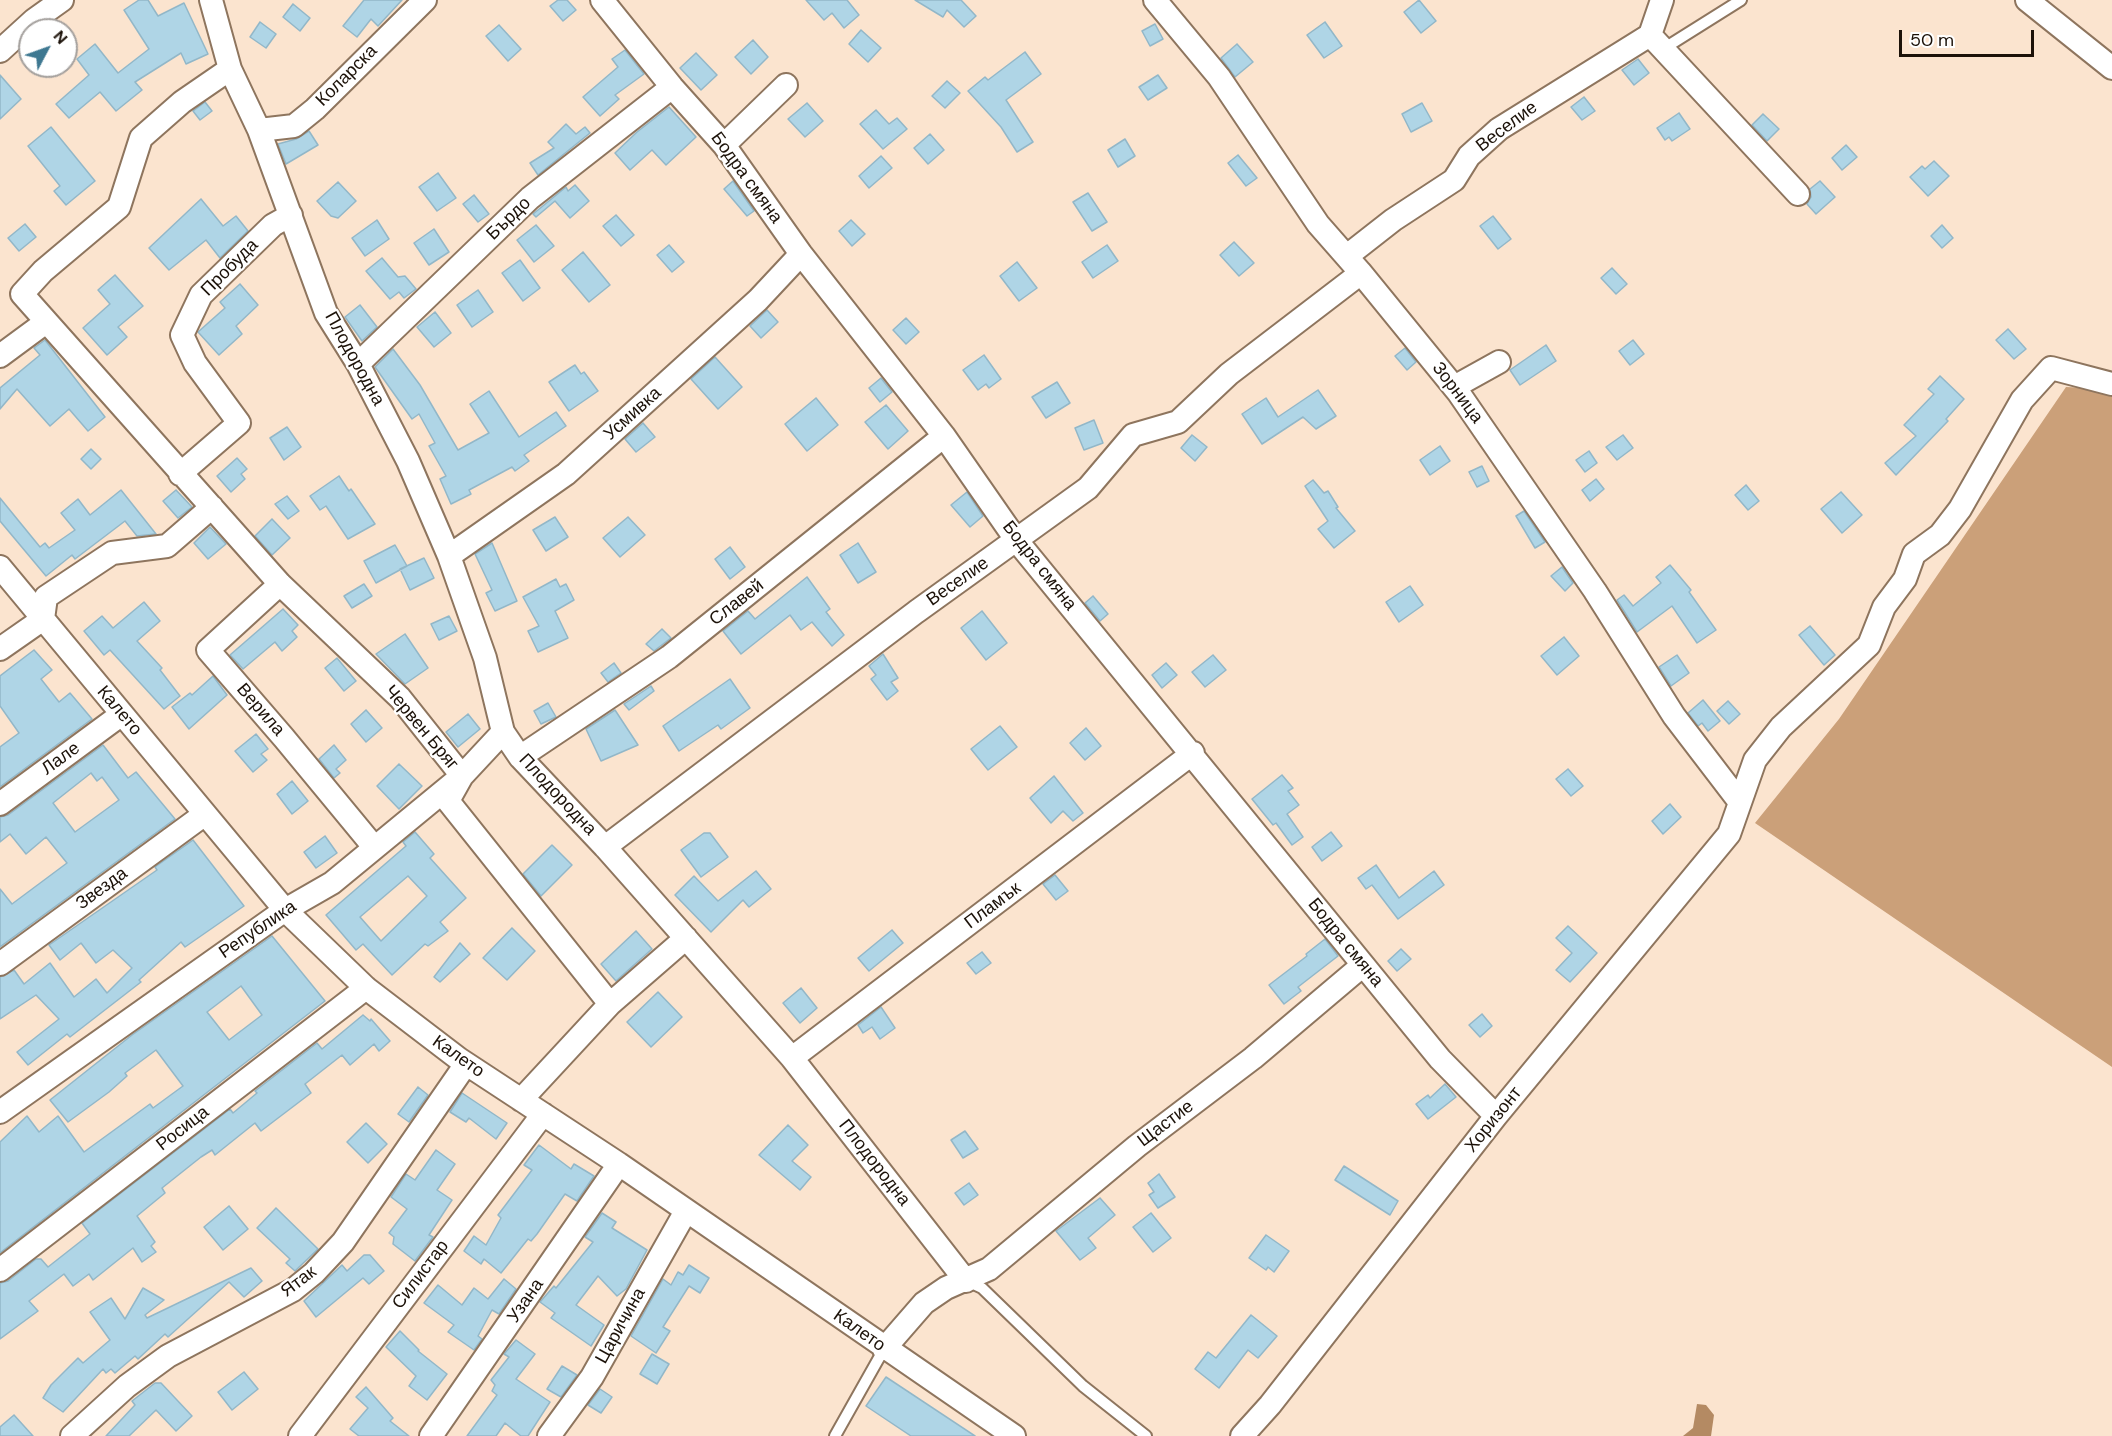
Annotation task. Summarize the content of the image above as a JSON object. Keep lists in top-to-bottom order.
{
  "streets": {
    "street": [
      "Коларска",
      "Веселие",
      "Бодра смяна",
      "Бърдо",
      "Пробуда",
      "Плодородна",
      "Зорница",
      "Усмивка",
      "Славей",
      "Верила",
      "Калето",
      "Червен Бряг",
      "Лале",
      "Звезда",
      "Пламък",
      "Република",
      "Хоризонт",
      "Щастие",
      "Росица",
      "Силистар",
      "Ятак",
      "Узана",
      "Царичина"
    ]
  },
  "crossings": [
    ["Коларска", "Плодородна"],
    ["Веселие", "Бодра смяна"],
    ["Веселие", "Плодородна"],
    ["Веселие", "Зорница"],
    ["Бодра смяна", "Бърдо"],
    ["Бодра смяна", "Усмивка"],
    ["Бодра смяна", "Славей"],
    ["Бодра смяна", "Пламък"],
    ["Бодра смяна", "Хоризонт"],
    ["Бодра смяна", "Щастие"],
    ["Бърдо", "Плодородна"],
    ["Пробуда", "Плодородна"],
    ["Пробуда", "Червен Бряг"],
    ["Плодородна", "Усмивка"],
    ["Плодородна", "Славей"],
    ["Плодородна", "Червен Бряг"],
    ["Плодородна", "Пламък"],
    ["Плодородна", "Република"],
    ["Плодородна", "Щастие"],
    ["Зорница", "Хоризонт"],
    ["Верила", "Червен Бряг"],
    ["Верила", "Република"],
    ["Калето", "Лале"],
    ["Калето", "Звезда"],
    ["Калето", "Република"],
    ["Калето", "Щастие"],
    ["Калето", "Росица"],
    ["Калето", "Силистар"],
    ["Калето", "Ятак"],
    ["Калето", "Узана"],
    ["Калето", "Царичина"],
    ["Червен Бряг", "Република"]
  ],
  "scale_bar": "50 m",
  "north": "top right"
}
